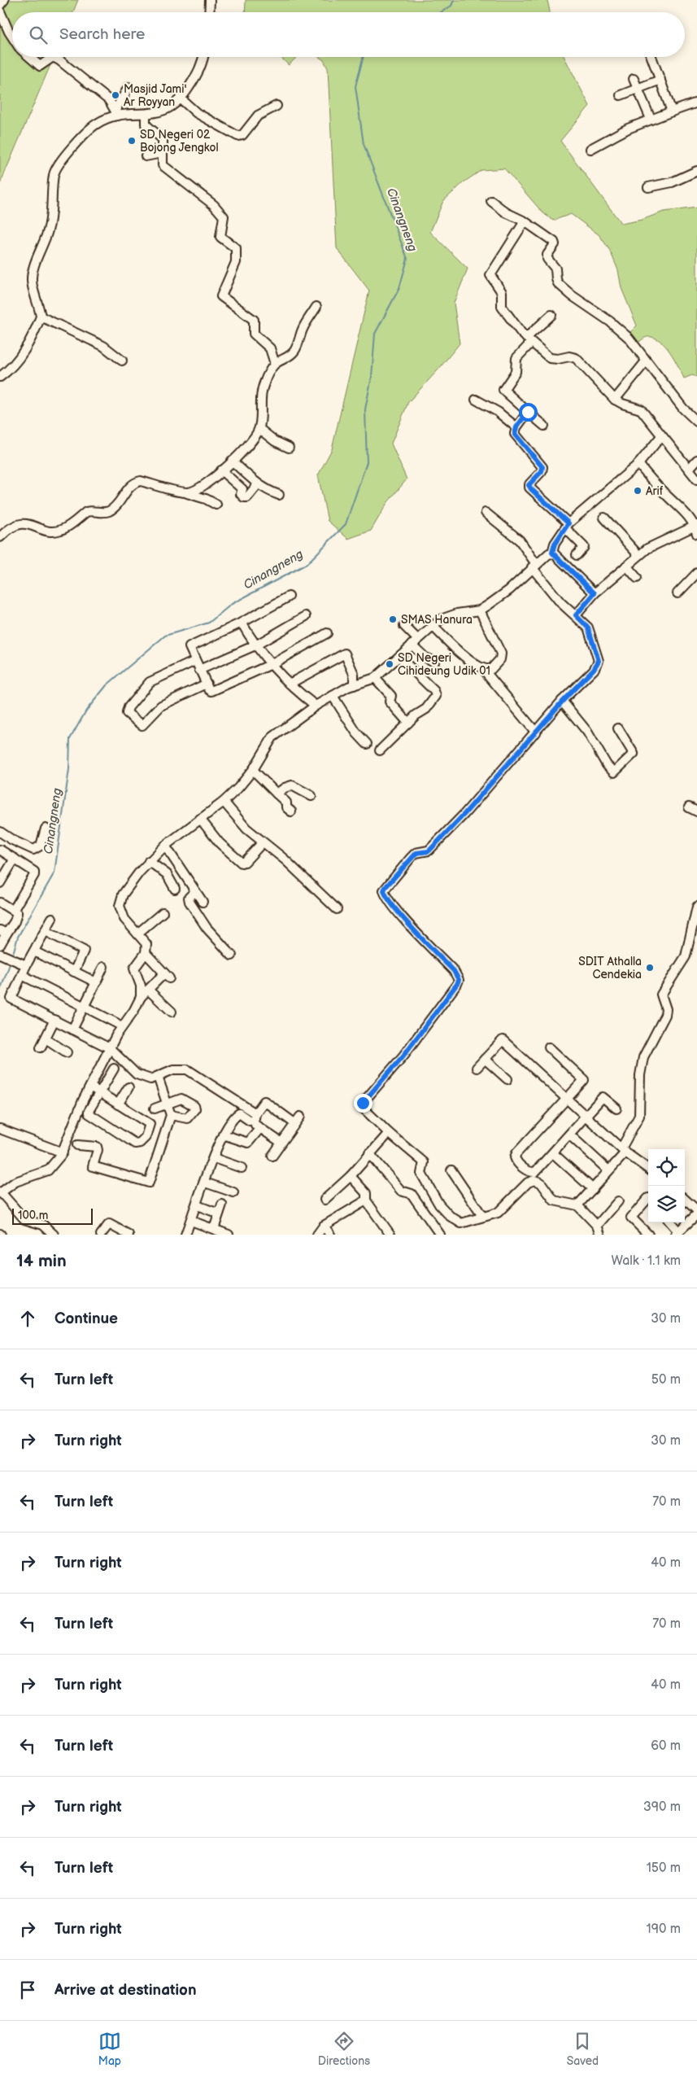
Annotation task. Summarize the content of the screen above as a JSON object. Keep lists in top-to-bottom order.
{
  "water": ["Cinangneng"],
  "places": [
    "Masjid Jami' Ar Royyan",
    "SD Negeri 02 Bojong Jengkol",
    "Arif",
    "SMAS Hanura",
    "SD Negeri Cihideung Udik 01",
    "SDIT Athalla Cendekia"
  ],
  "scale_bar": "100 m",
  "page": {
    "search": "Search here",
    "scale": "100 m",
    "heading": ["14 min", "Walk · 1.1 km"],
    "list": [
      ["Continue", "30 m"],
      ["Turn left", "50 m"],
      ["Turn right", "30 m"],
      ["Turn left", "70 m"],
      ["Turn right", "40 m"],
      ["Turn left", "70 m"],
      ["Turn right", "40 m"],
      ["Turn left", "60 m"],
      ["Turn right", "390 m"],
      ["Turn left", "150 m"],
      ["Turn right", "190 m"],
      "Arrive at destination"
    ],
    "nav": ["Map", "Directions", "Saved"]
  }
}
